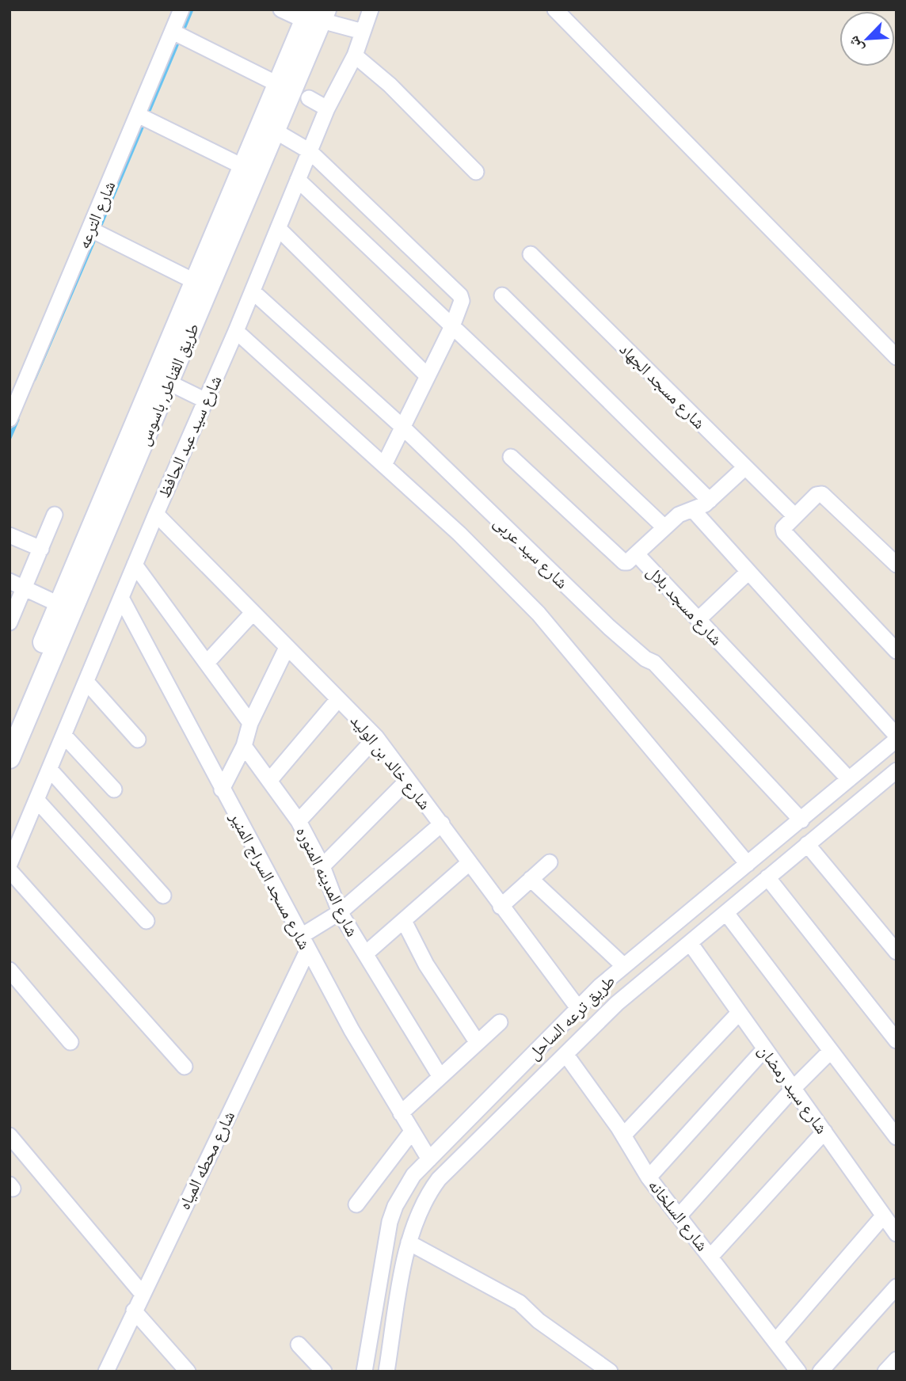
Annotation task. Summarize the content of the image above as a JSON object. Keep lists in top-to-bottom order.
{
  "streets": {
    "main road": ["طريق القناطر, باسوس"],
    "street": [
      "شارع الترعه",
      "شارع مسجد الجهاد",
      "شارع سيد عبد الحافظ",
      "شارع سيد عربى",
      "شارع مسجد بلال",
      "شارع خالد بن الوليد",
      "شارع مسجد السراج المنير",
      "شارع المدينه المنوره",
      "طريق ترعه الساحل",
      "شارع سيد رمضان",
      "شارع محطه المياه",
      "شارع السلخانه"
    ]
  },
  "crossings": [
    ["شارع سيد عبد الحافظ", "شارع سيد عربى"],
    ["شارع سيد عبد الحافظ", "شارع خالد بن الوليد"],
    ["شارع سيد عبد الحافظ", "شارع مسجد السراج المنير"],
    ["شارع سيد عربى", "طريق ترعه الساحل"],
    ["شارع مسجد بلال", "طريق ترعه الساحل"],
    ["شارع خالد بن الوليد", "طريق ترعه الساحل"],
    ["شارع مسجد السراج المنير", "طريق ترعه الساحل"],
    ["شارع مسجد السراج المنير", "شارع محطه المياه"],
    ["طريق ترعه الساحل", "شارع سيد رمضان"],
    ["طريق ترعه الساحل", "شارع السلخانه"]
  ],
  "north": "bottom left"
}
